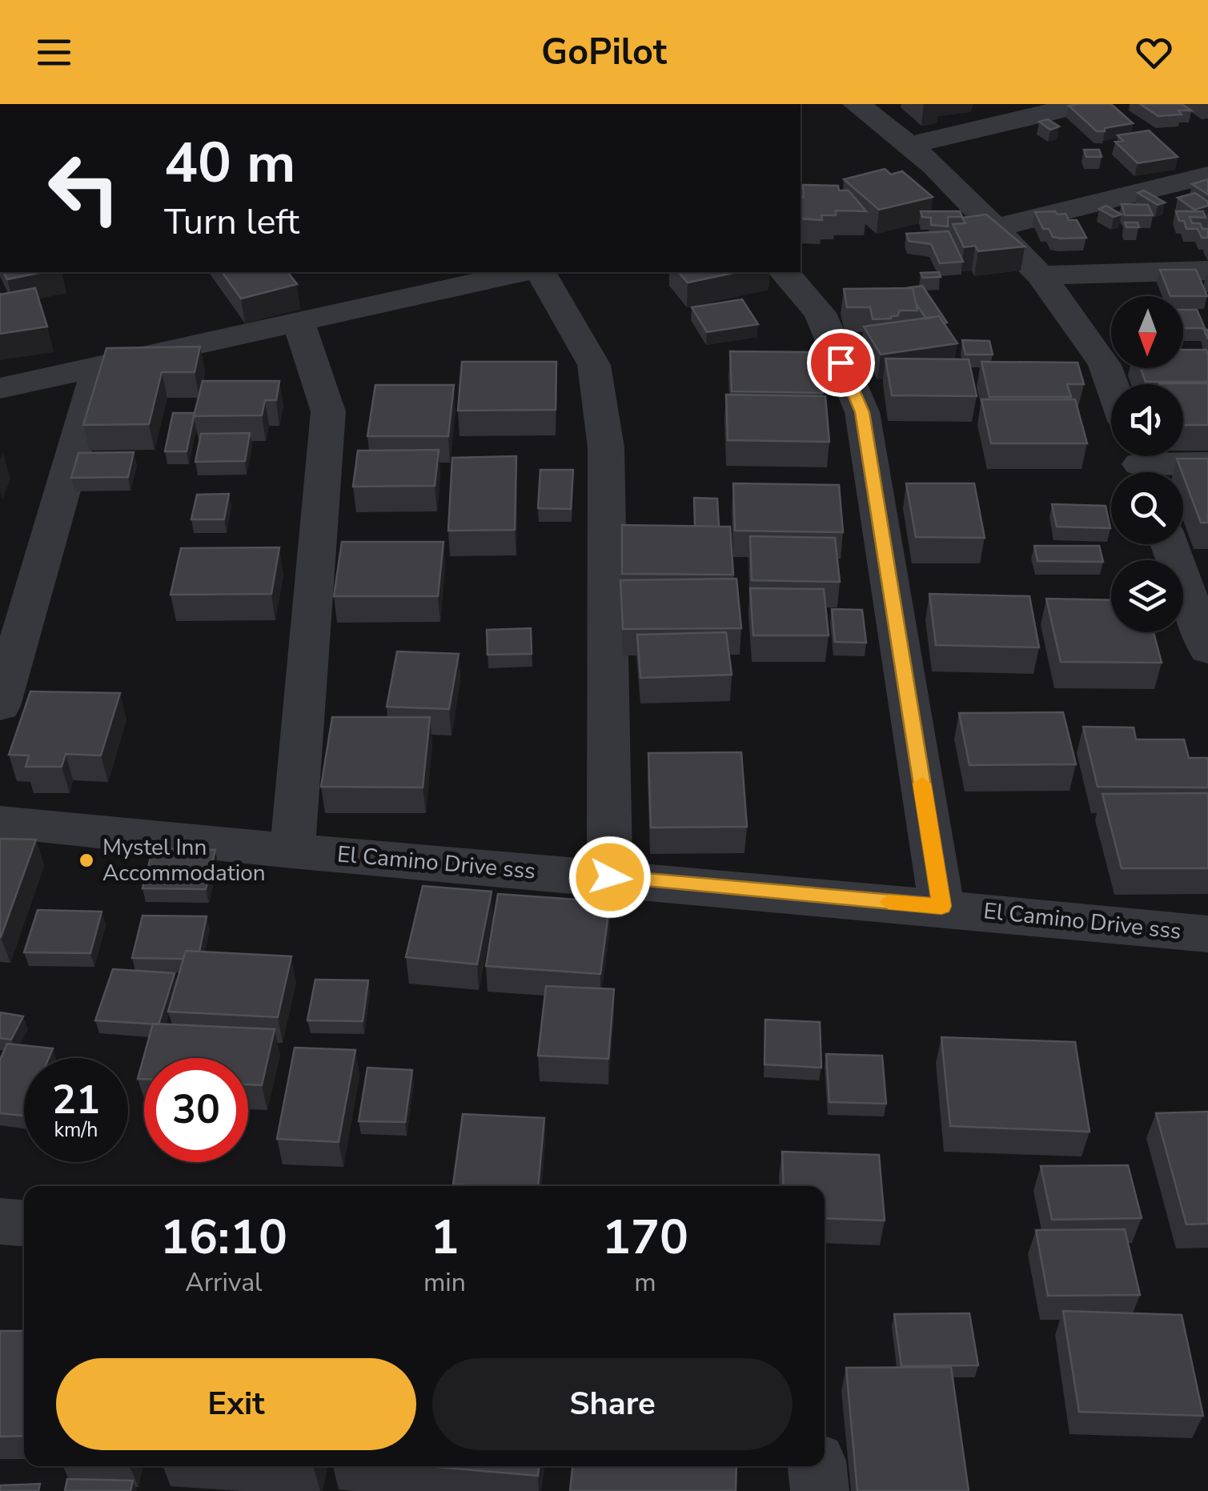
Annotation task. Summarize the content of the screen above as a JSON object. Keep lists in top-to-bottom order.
{
  "streets": {
    "street": ["El Camino Drive sss"]
  },
  "places": ["Mystel Inn Accommodation"],
  "north": "bottom",
  "page": {
    "header": "GoPilot",
    "turn": ["40 m", "Turn left"],
    "speed": "21 km/h",
    "limit": "30",
    "eta": [
      "16:10",
      "Arrival",
      "1",
      "min",
      "170",
      "m"
    ],
    "buttons": ["Exit", "Share"]
  }
}
